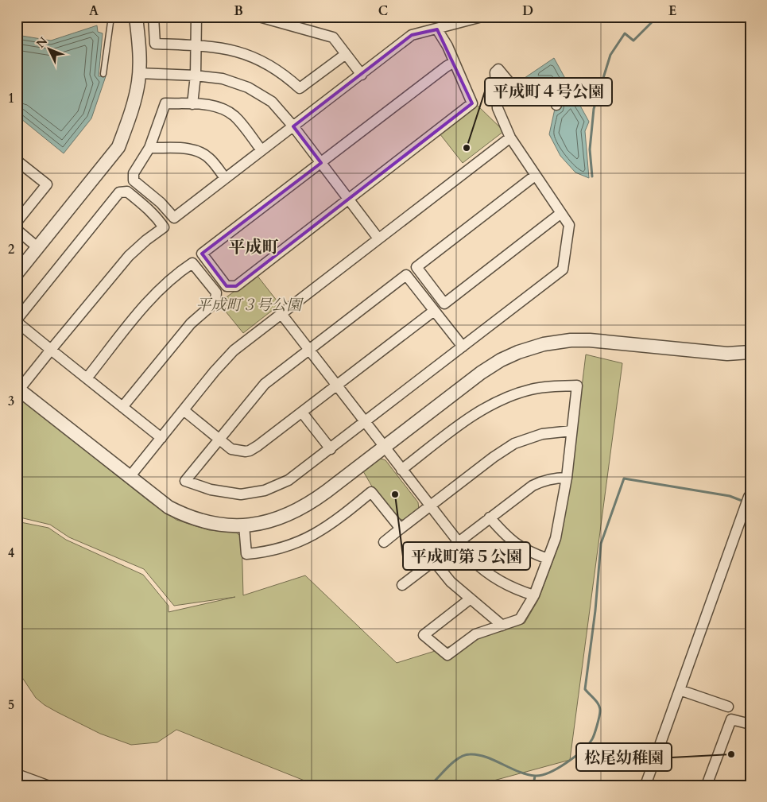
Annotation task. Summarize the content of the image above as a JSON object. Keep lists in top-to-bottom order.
{
  "districts": ["平成町"],
  "parks": ["平成町３号公園"],
  "places": ["平成町４号公園", "平成町第５公園", "松尾幼稚園"],
  "north": "top left",
  "grid": {
    "columns": [
      "A",
      "B",
      "C",
      "D",
      "E"
    ],
    "rows": [
      "1",
      "2",
      "3",
      "4",
      "5"
    ]
  }
}
